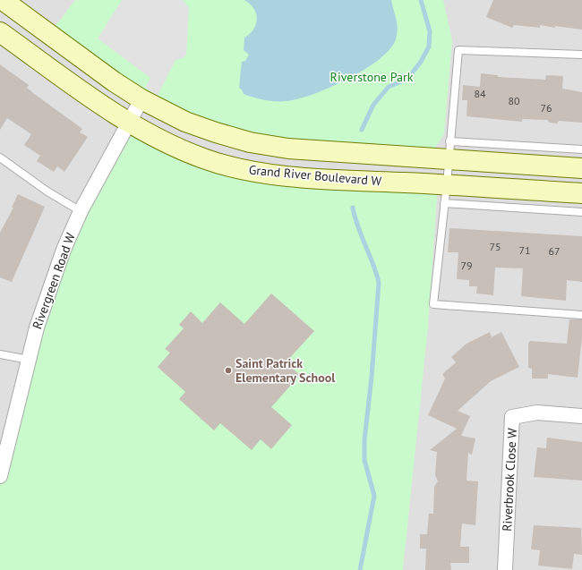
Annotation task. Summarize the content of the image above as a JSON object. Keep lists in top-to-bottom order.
{
  "streets": {
    "street": ["Grand River Boulevard W", "Rivergreen Road W", "Riverbrook Close W"]
  },
  "crossings": [
    ["Grand River Boulevard W", "Rivergreen Road W"]
  ],
  "parks": ["Riverstone Park"],
  "places": ["Saint Patrick Elementary School"],
  "house_numbers": [
    "84",
    "80",
    "76",
    "75",
    "71",
    "67",
    "79"
  ]
}
